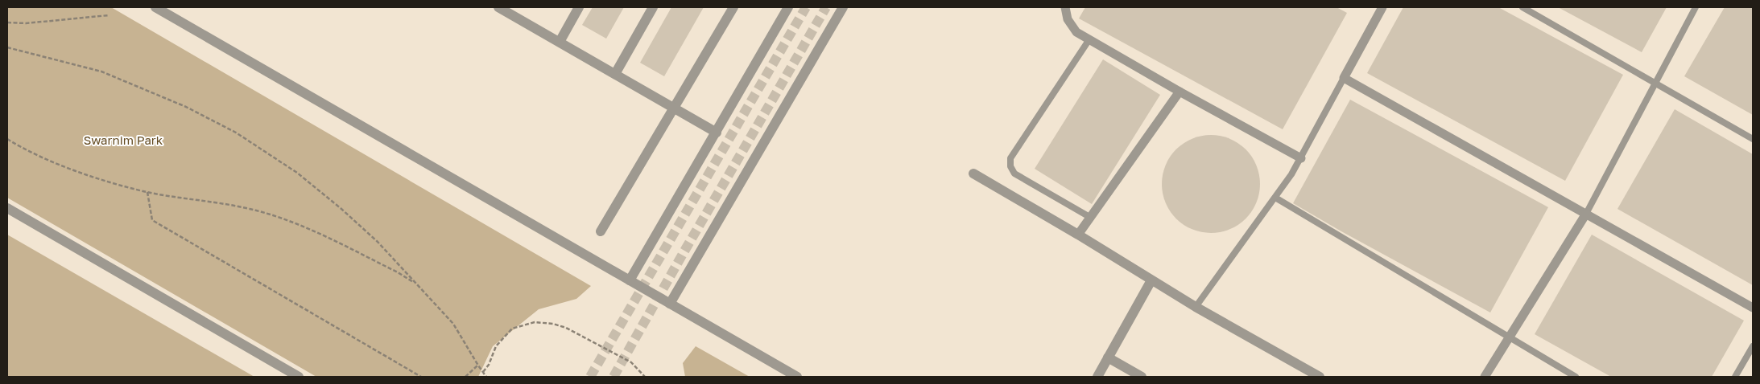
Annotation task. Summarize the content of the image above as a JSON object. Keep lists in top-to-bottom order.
{
  "parks": ["Swarnim Park"]
}
